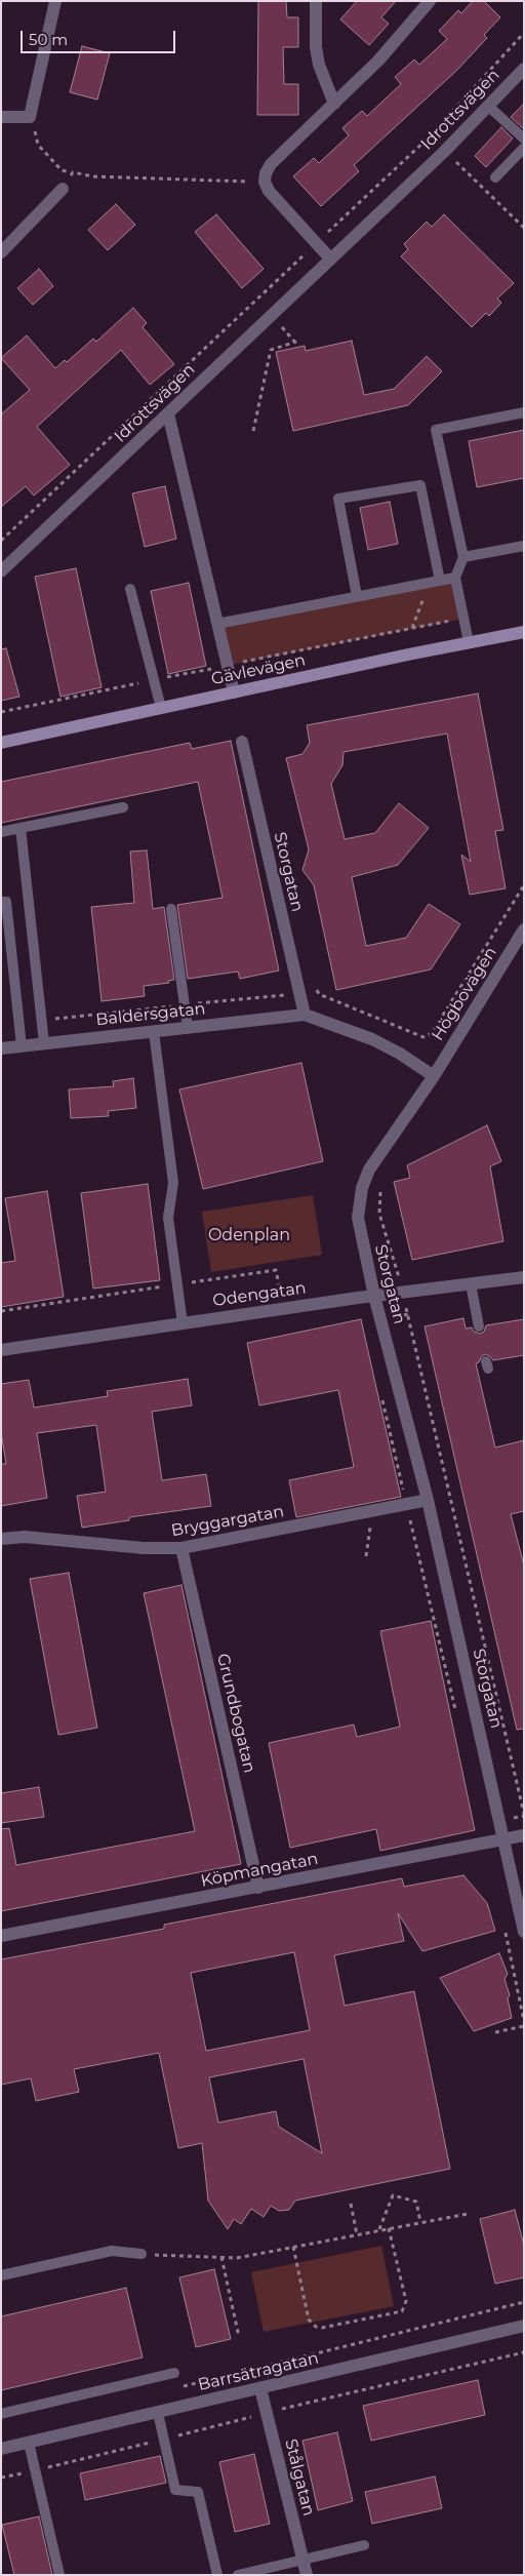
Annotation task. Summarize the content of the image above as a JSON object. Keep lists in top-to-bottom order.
{
  "streets": {
    "main road": ["Gävlevägen"],
    "street": [
      "Idrottsvägen",
      "Storgatan",
      "Högbovägen",
      "Baldersgatan",
      "Odengatan",
      "Bryggargatan",
      "Grundbogatan",
      "Köpmangatan",
      "Barrsätragatan",
      "Stålgatan"
    ]
  },
  "crossings": [
    ["Storgatan", "Högbovägen"],
    ["Storgatan", "Baldersgatan"],
    ["Storgatan", "Odengatan"],
    ["Storgatan", "Bryggargatan"],
    ["Storgatan", "Köpmangatan"],
    ["Bryggargatan", "Grundbogatan"],
    ["Grundbogatan", "Köpmangatan"],
    ["Barrsätragatan", "Stålgatan"]
  ],
  "parks": ["Odenplan"],
  "scale_bar": "50 m"
}
